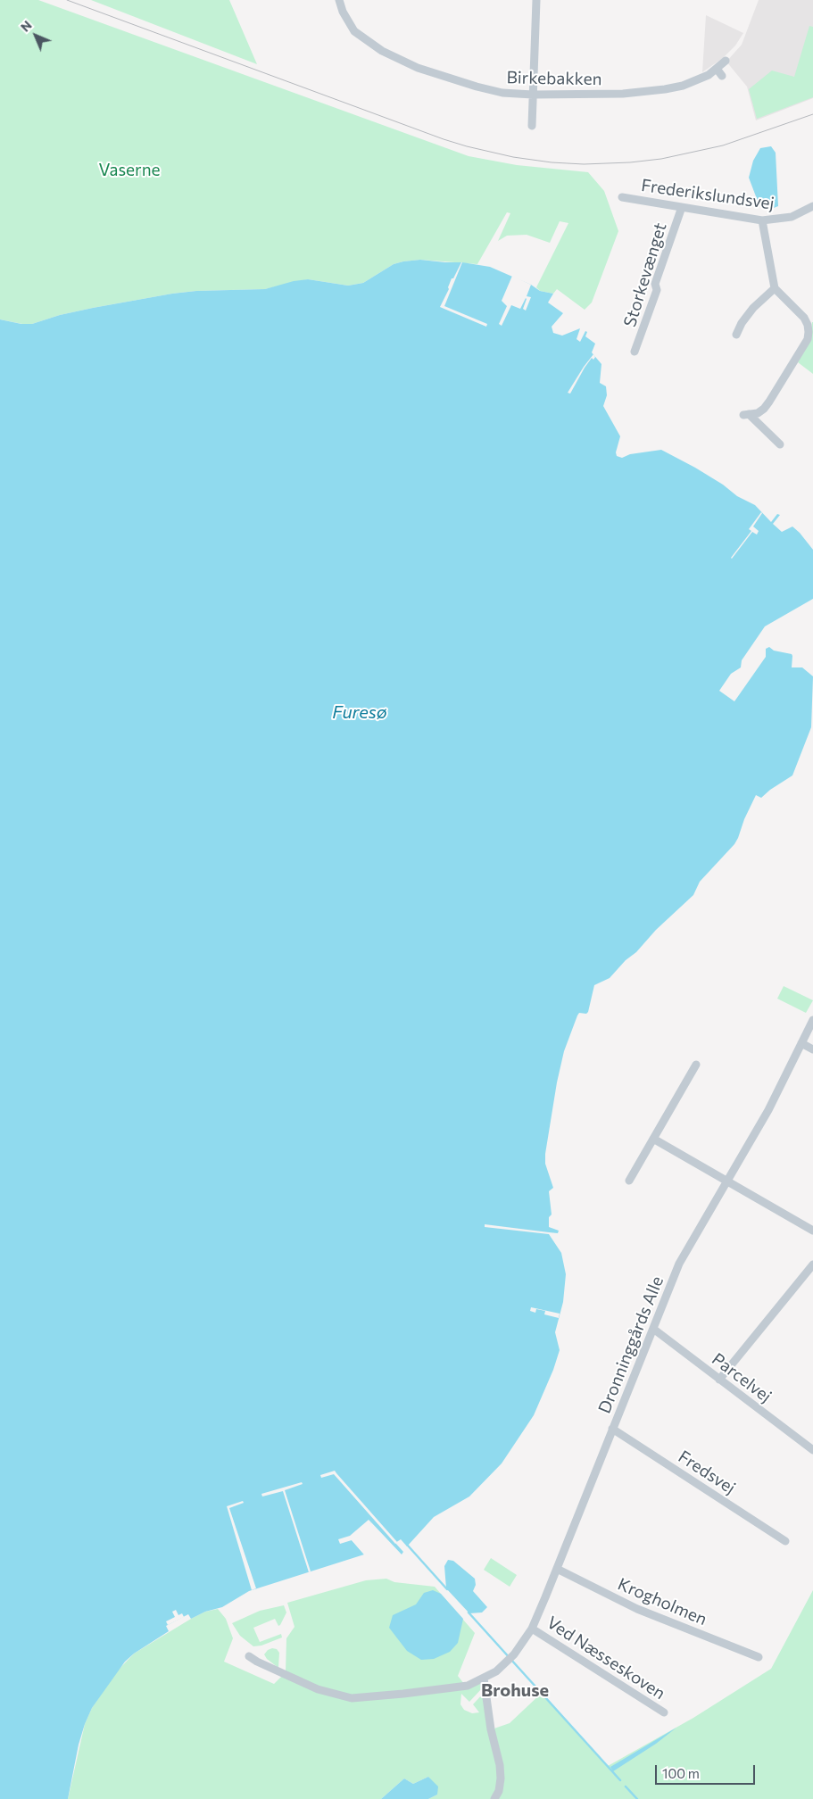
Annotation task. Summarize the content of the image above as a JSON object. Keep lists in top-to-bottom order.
{
  "streets": {
    "street": [
      "Birkebakken",
      "Frederikslundsvej",
      "Storkevænget",
      "Dronninggårds Alle",
      "Parcelvej",
      "Fredsvej",
      "Krogholmen",
      "Ved Næsseskoven"
    ]
  },
  "crossings": [
    ["Frederikslundsvej", "Storkevænget"],
    ["Dronninggårds Alle", "Parcelvej"],
    ["Dronninggårds Alle", "Fredsvej"],
    ["Dronninggårds Alle", "Krogholmen"],
    ["Dronninggårds Alle", "Ved Næsseskoven"]
  ],
  "districts": ["Brohuse"],
  "water": ["Furesø"],
  "parks": ["Vaserne"],
  "scale_bar": "100 m",
  "north": "top left"
}
